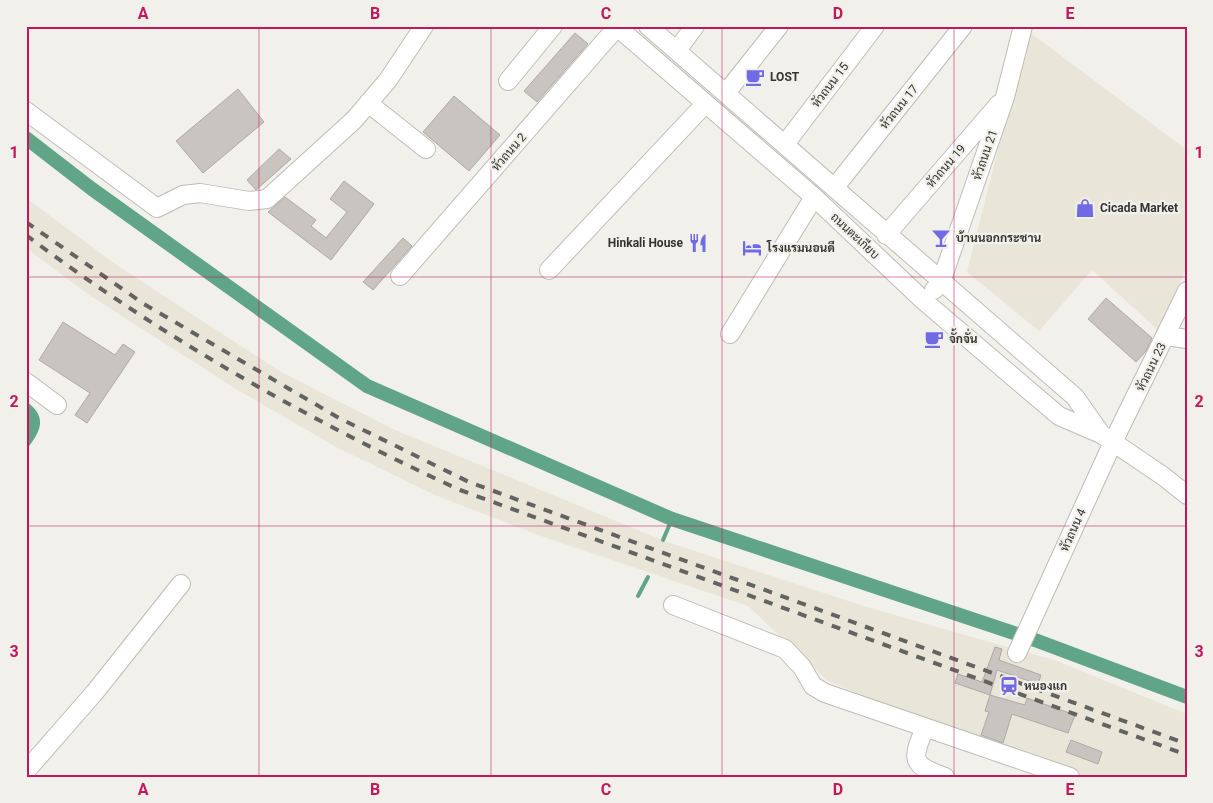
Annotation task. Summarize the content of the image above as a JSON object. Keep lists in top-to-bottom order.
{
  "streets": {
    "street": [
      "หัวถนน 15",
      "หัวถนน 17",
      "หัวถนน 2",
      "หัวถนน 21",
      "หัวถนน 19",
      "ถนนตะเกียบ",
      "หัวถนน 23",
      "หัวถนน 4"
    ]
  },
  "crossings": [
    ["หัวถนน 15", "ถนนตะเกียบ"],
    ["หัวถนน 17", "ถนนตะเกียบ"],
    ["หัวถนน 2", "ถนนตะเกียบ"],
    ["หัวถนน 21", "หัวถนน 19"],
    ["หัวถนน 21", "ถนนตะเกียบ"],
    ["หัวถนน 19", "ถนนตะเกียบ"],
    ["ถนนตะเกียบ", "หัวถนน 23"],
    ["ถนนตะเกียบ", "หัวถนน 4"],
    ["หัวถนน 23", "หัวถนน 4"]
  ],
  "places": {
    "cafe": ["LOST", "จั้กจั่น"],
    "shop": ["Cicada Market"],
    "bar": ["บ้านนอกกระชาน"],
    "restaurant": ["Hinkali House"],
    "hotel": ["โรงแรมนอนดี"],
    "station": ["หนองแก"]
  },
  "grid": {
    "columns": [
      "A",
      "B",
      "C",
      "D",
      "E"
    ],
    "rows": ["1", "2", "3"]
  }
}
